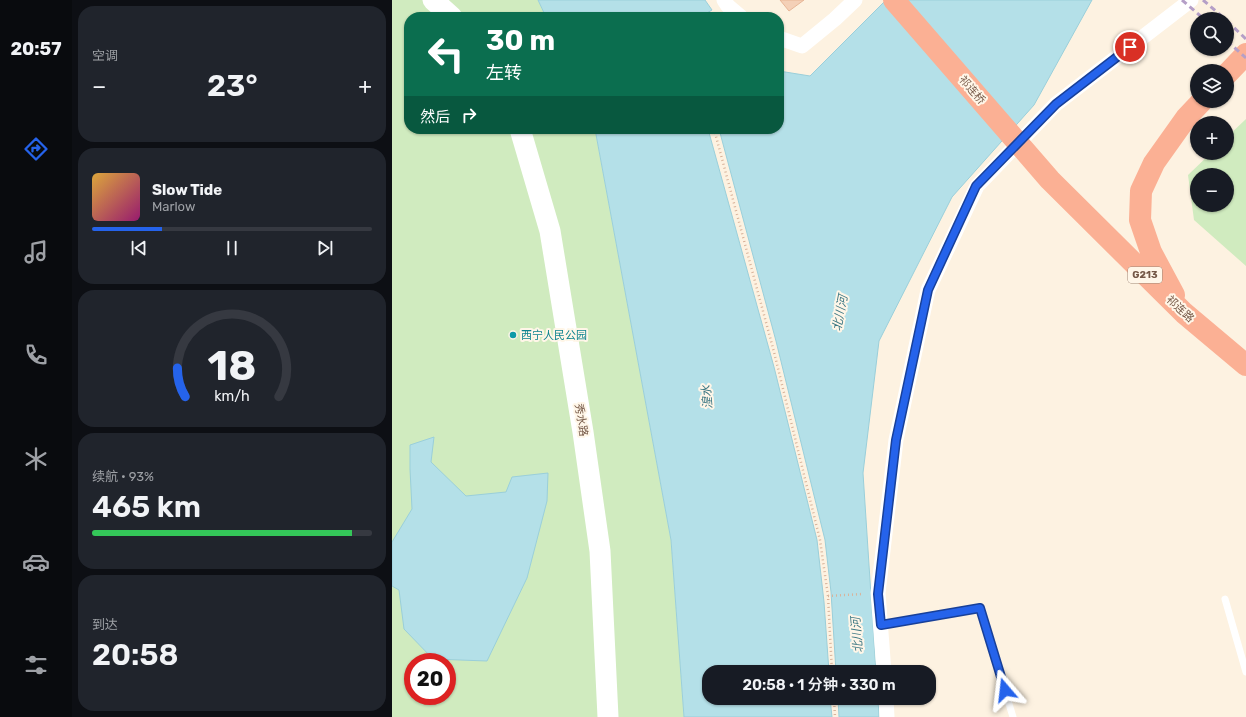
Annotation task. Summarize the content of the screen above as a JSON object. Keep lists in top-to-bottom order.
{
  "streets": {
    "highway": ["祁连桥", "G213", "祁连路"],
    "street": ["秀水路"]
  },
  "crossings": [
    ["祁连桥", "祁连路"]
  ],
  "water": ["北川河", "湟水"],
  "places": ["西宁人民公园"],
  "page": {
    "tabs": "20:57",
    "tile": [
      "空调",
      ["续航 · 93%", "465 km"],
      ["到达", "20:58"]
    ],
    "map_buttons": ["+", "−"],
    "turn": ["30 m", "左转"],
    "heat": ["−", "23°", "+"],
    "then": "然后",
    "song": ["Slow Tide", "Marlow"],
    "limit": "20",
    "trip": "20:58 · 1 分钟 · 330 m",
    "gauge": ["18", "km/h"]
  }
}
